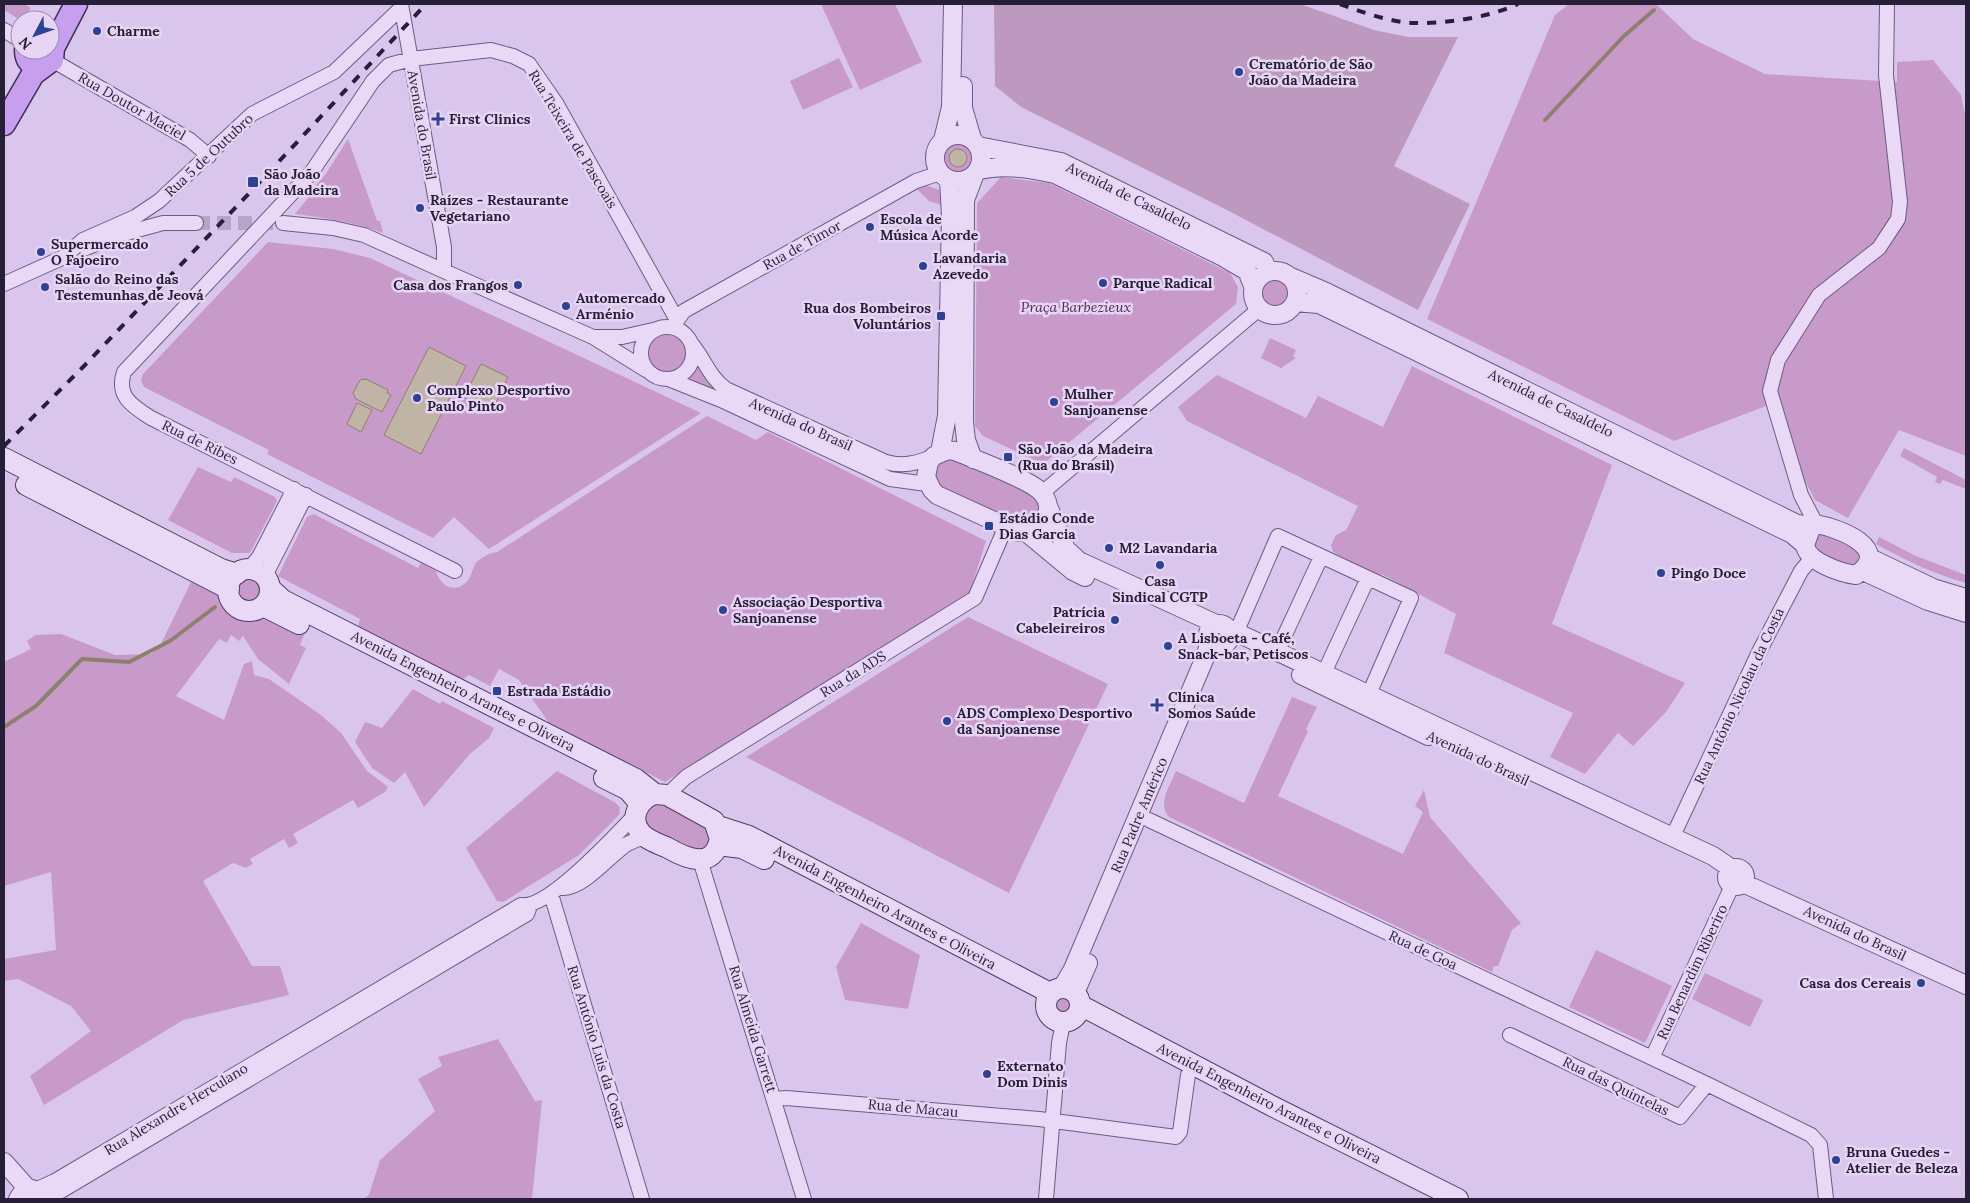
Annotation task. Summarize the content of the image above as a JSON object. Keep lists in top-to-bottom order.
{
  "streets": {
    "main road": ["Avenida Engenheiro Arantes e Oliveira"],
    "street": [
      "Rua Doutor Maciel",
      "Avenida do Brasil",
      "Rua Teixeira de Pascoais",
      "Rua 5 de Outubro",
      "Avenida de Casaldelo",
      "Rua de Timor",
      "Rua de Ribes",
      "Rua da ADS",
      "Rua António Nicolau da Costa",
      "Rua Padre Américo",
      "Rua de Goa",
      "Rua Benardim Riberiro",
      "Rua Almeida Garrett",
      "Rua António Luis da Costa",
      "Rua das Quintelas",
      "Rua de Macau",
      "Rua Alexandre Herculano"
    ]
  },
  "crossings": [
    ["Rua Doutor Maciel", "Rua 5 de Outubro"],
    ["Avenida do Brasil", "Rua Teixeira de Pascoais"],
    ["Avenida do Brasil", "Rua 5 de Outubro"],
    ["Avenida do Brasil", "Rua de Timor"],
    ["Avenida do Brasil", "Rua da ADS"],
    ["Avenida do Brasil", "Rua António Nicolau da Costa"],
    ["Avenida do Brasil", "Rua Padre Américo"],
    ["Avenida do Brasil", "Rua Benardim Riberiro"],
    ["Rua Teixeira de Pascoais", "Rua de Timor"],
    ["Rua Teixeira de Pascoais", "Rua de Ribes"],
    ["Avenida de Casaldelo", "Rua de Timor"],
    ["Avenida de Casaldelo", "Rua António Nicolau da Costa"],
    ["Rua da ADS", "Avenida Engenheiro Arantes e Oliveira"],
    ["Rua da ADS", "Rua Alexandre Herculano"],
    ["Avenida Engenheiro Arantes e Oliveira", "Rua Padre Américo"],
    ["Avenida Engenheiro Arantes e Oliveira", "Rua de Macau"],
    ["Avenida Engenheiro Arantes e Oliveira", "Rua Alexandre Herculano"],
    ["Rua Padre Américo", "Rua de Goa"],
    ["Rua Padre Américo", "Rua de Macau"],
    ["Rua de Goa", "Rua Benardim Riberiro"],
    ["Rua de Goa", "Rua das Quintelas"],
    ["Rua Almeida Garrett", "Rua de Macau"],
    ["Rua António Luis da Costa", "Rua Alexandre Herculano"]
  ],
  "parks": ["Praça Barbezieux"],
  "places": {
    "other": [
      "Charme",
      "Crematório de São João da Madeira",
      "Raízes - Restaurante Vegetariano",
      "Escola de Música Acorde",
      "Supermercado O Fajoeiro",
      "Lavandaria Azevedo",
      "Parque Radical",
      "Casa dos Frangos",
      "Salão do Reino das Testemunhas de Jeová",
      "Automercado Arménio",
      "Complexo Desportivo Paulo Pinto",
      "Mulher Sanjoanense",
      "M2 Lavandaria",
      "Casa Sindical CGTP",
      "Pingo Doce",
      "Associação Desportiva Sanjoanense",
      "Patrícia Cabeleireiros",
      "A Lisboeta - Café, Snack-bar, Petiscos",
      "ADS Complexo Desportivo da Sanjoanense",
      "Casa dos Cereais",
      "Externato Dom Dinis",
      "Bruna Guedes - Atelier de Beleza"
    ],
    "health": ["First Clinics", "Clínica Somos Saúde"],
    "transit": [
      "São João da Madeira",
      "Rua dos Bombeiros Voluntários",
      "São João da Madeira (Rua do Brasil)",
      "Estádio Conde Dias Garcia",
      "Estrada Estádio"
    ]
  },
  "north": "bottom left"
}
